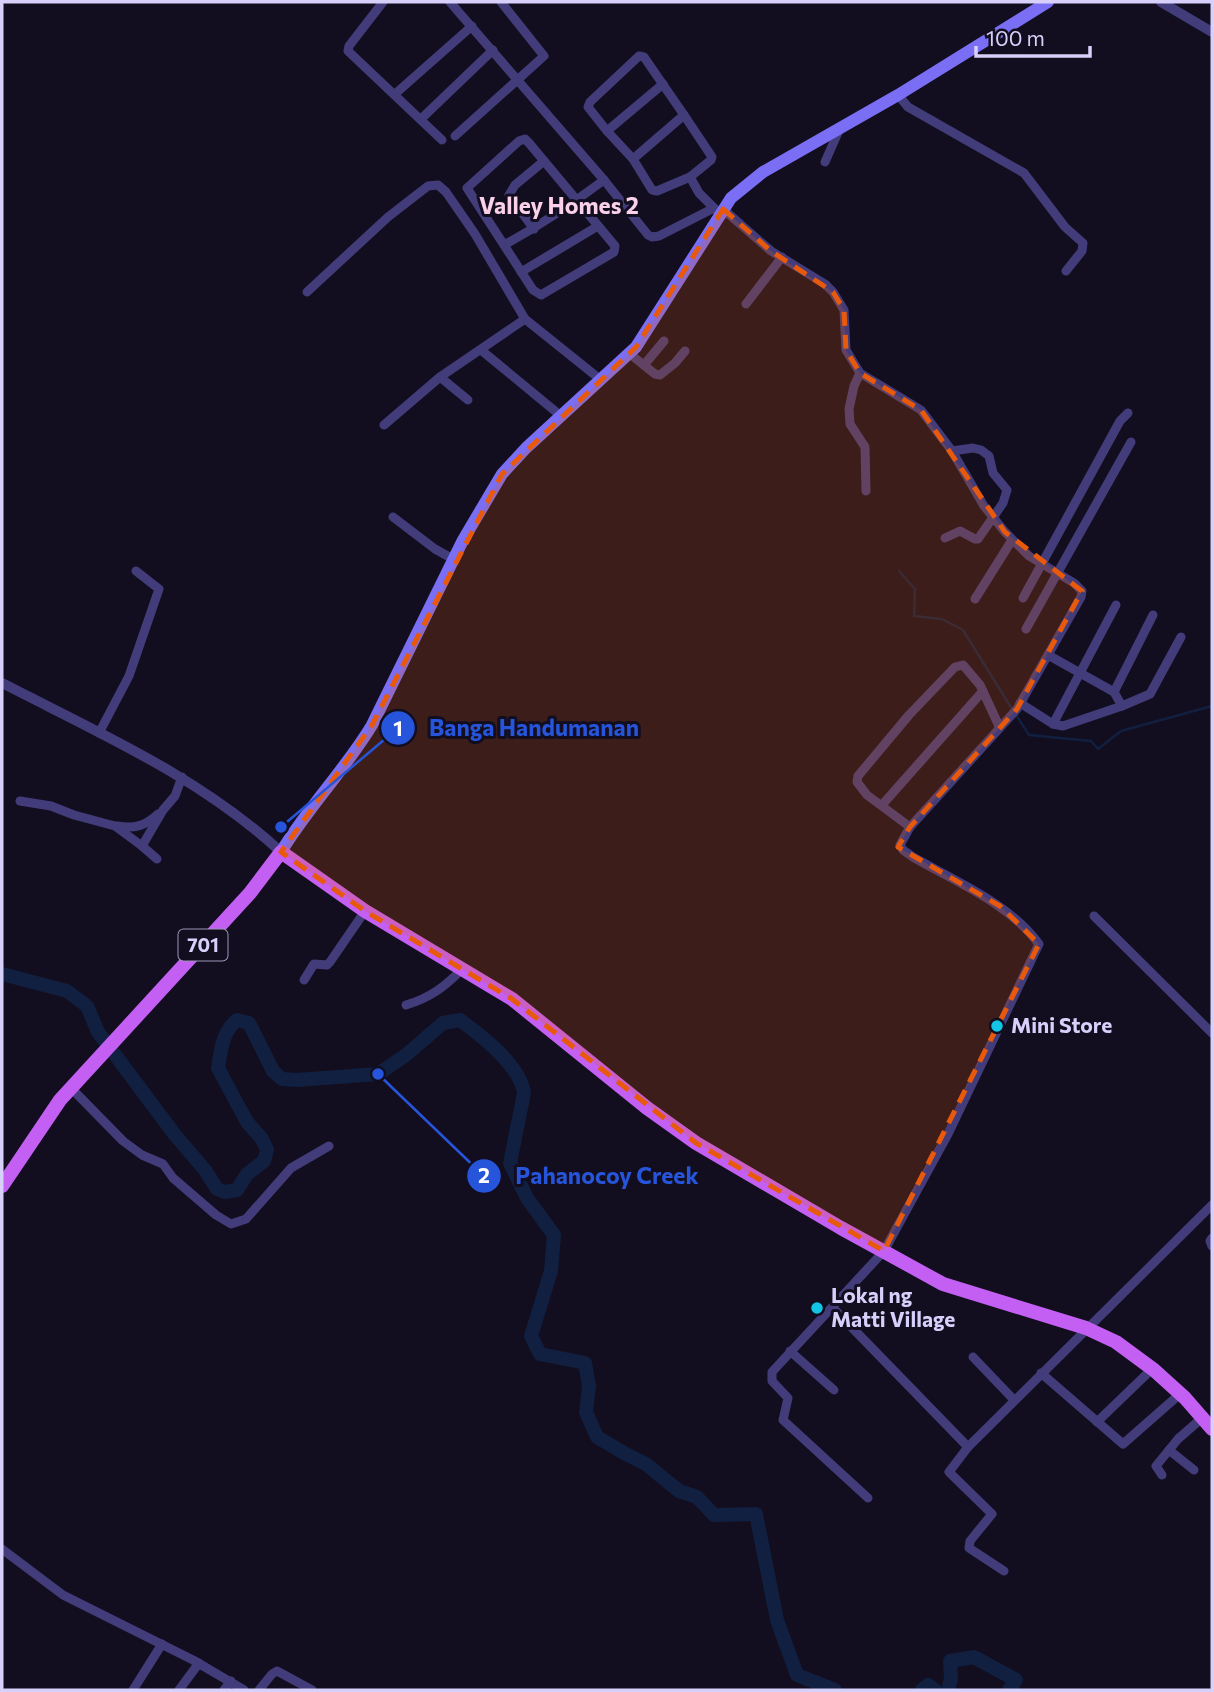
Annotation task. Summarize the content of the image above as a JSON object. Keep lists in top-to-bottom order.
{
  "streets": {
    "main road": ["701"]
  },
  "districts": ["Valley Homes 2"],
  "places": [
    "Banga Handumanan",
    "Mini Store",
    "Pahanocoy Creek",
    "Lokal ng Matti Village"
  ],
  "scale_bar": "100 m"
}
